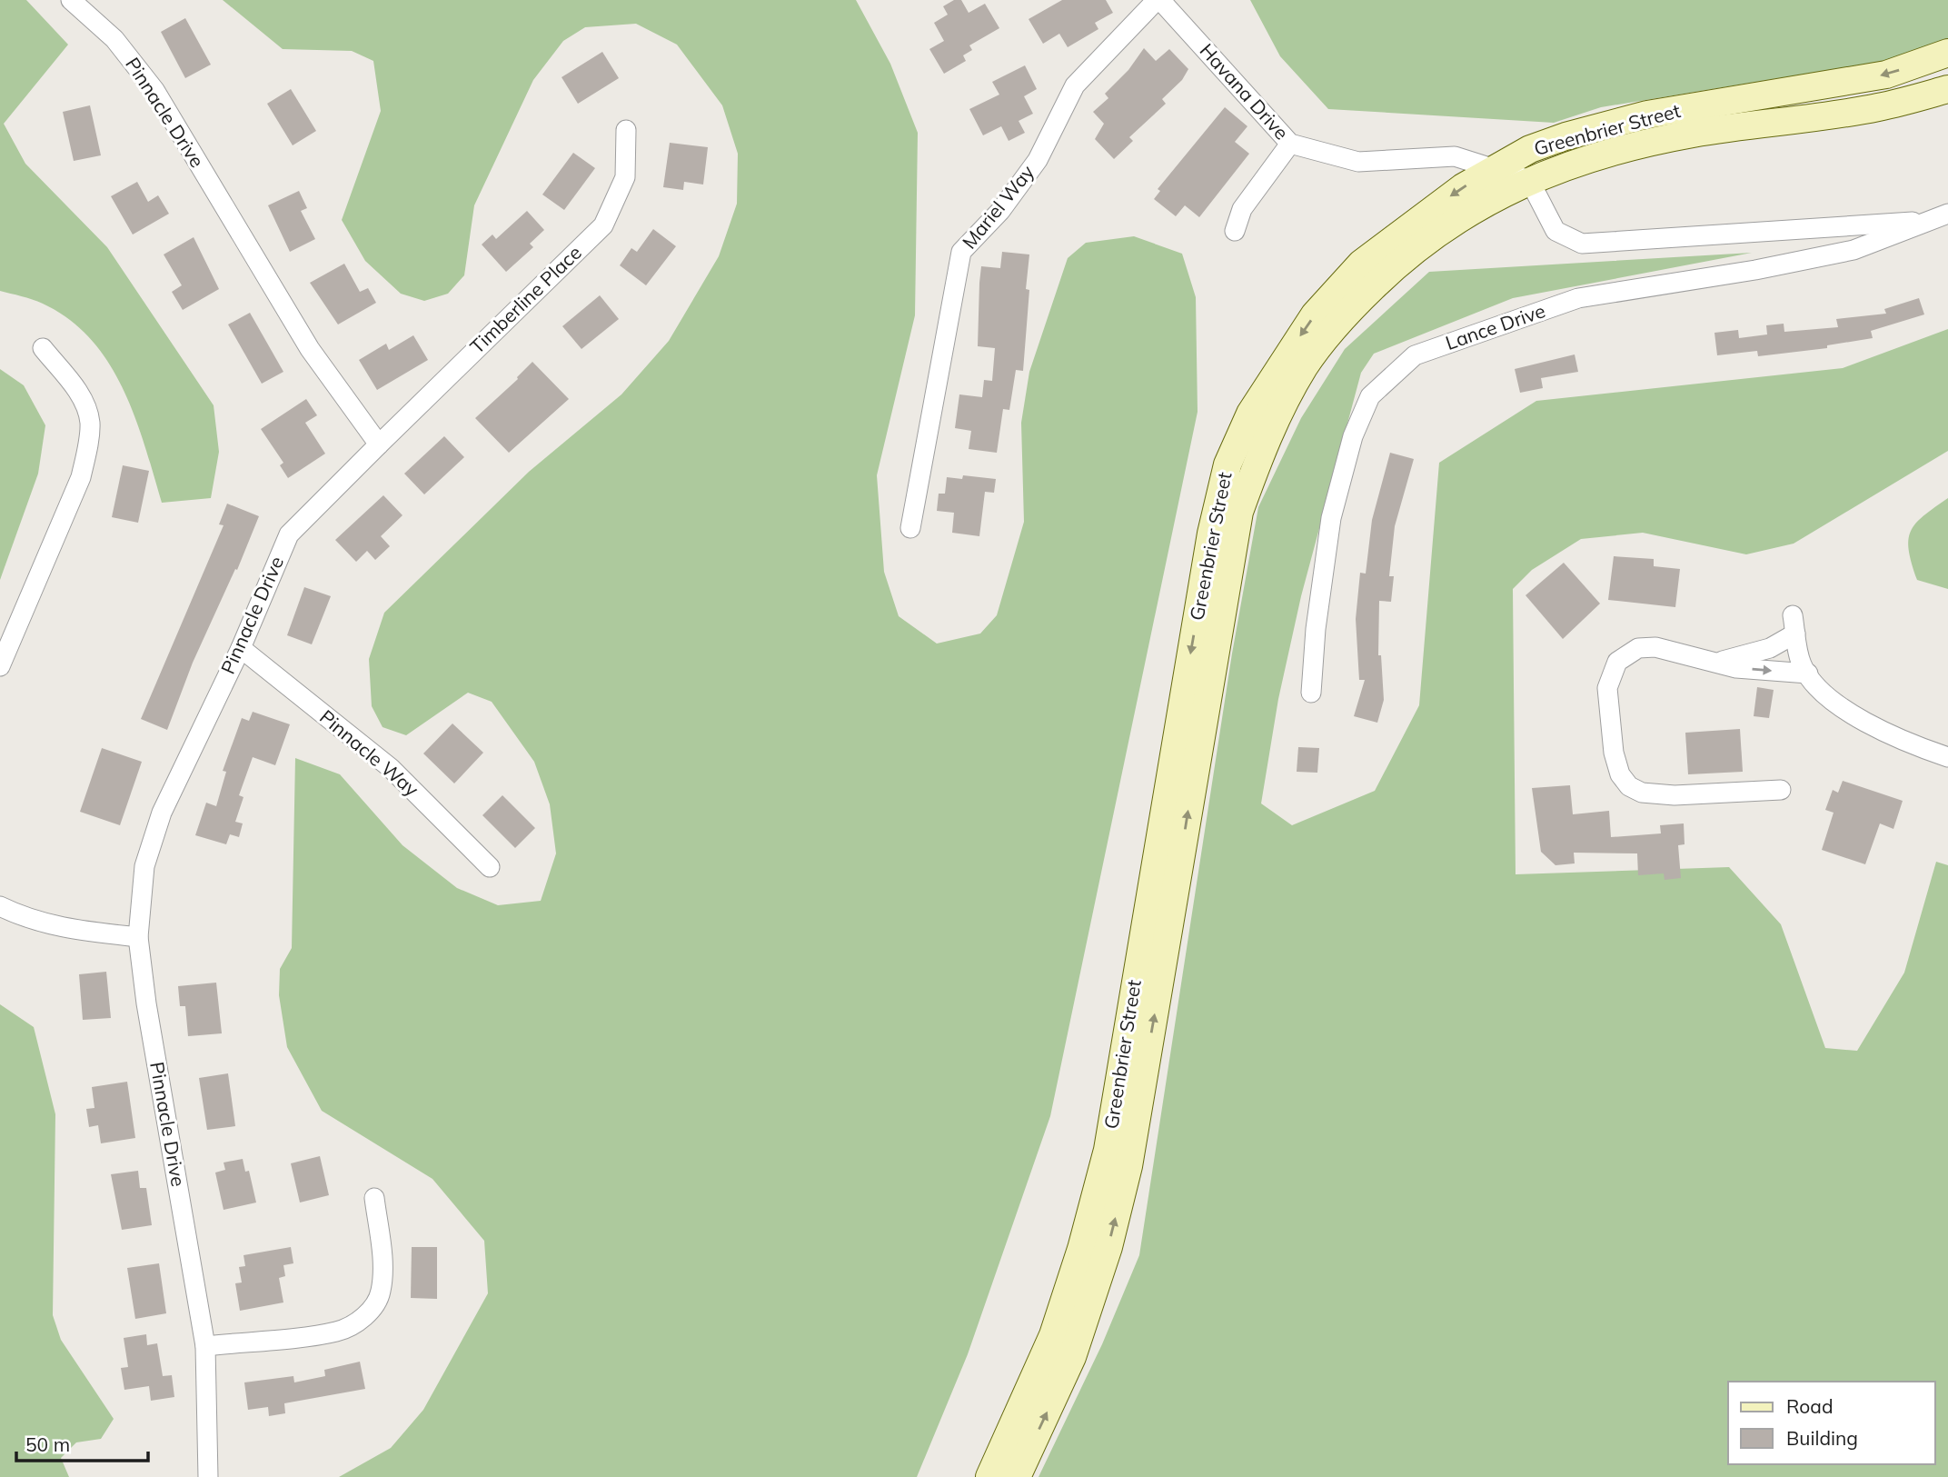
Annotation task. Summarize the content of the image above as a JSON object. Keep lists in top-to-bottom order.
{
  "streets": {
    "main road": ["Greenbrier Street"],
    "street": [
      "Havana Drive",
      "Pinnacle Drive",
      "Mariel Way",
      "Timberline Place",
      "Lance Drive",
      "Pinnacle Way"
    ]
  },
  "crossings": [
    ["Havana Drive", "Greenbrier Street"],
    ["Havana Drive", "Mariel Way"],
    ["Havana Drive", "Lance Drive"],
    ["Pinnacle Drive", "Timberline Place"],
    ["Pinnacle Drive", "Pinnacle Way"],
    ["Greenbrier Street", "Lance Drive"]
  ],
  "legend": ["Road", "Building"],
  "scale_bar": "50 m"
}
